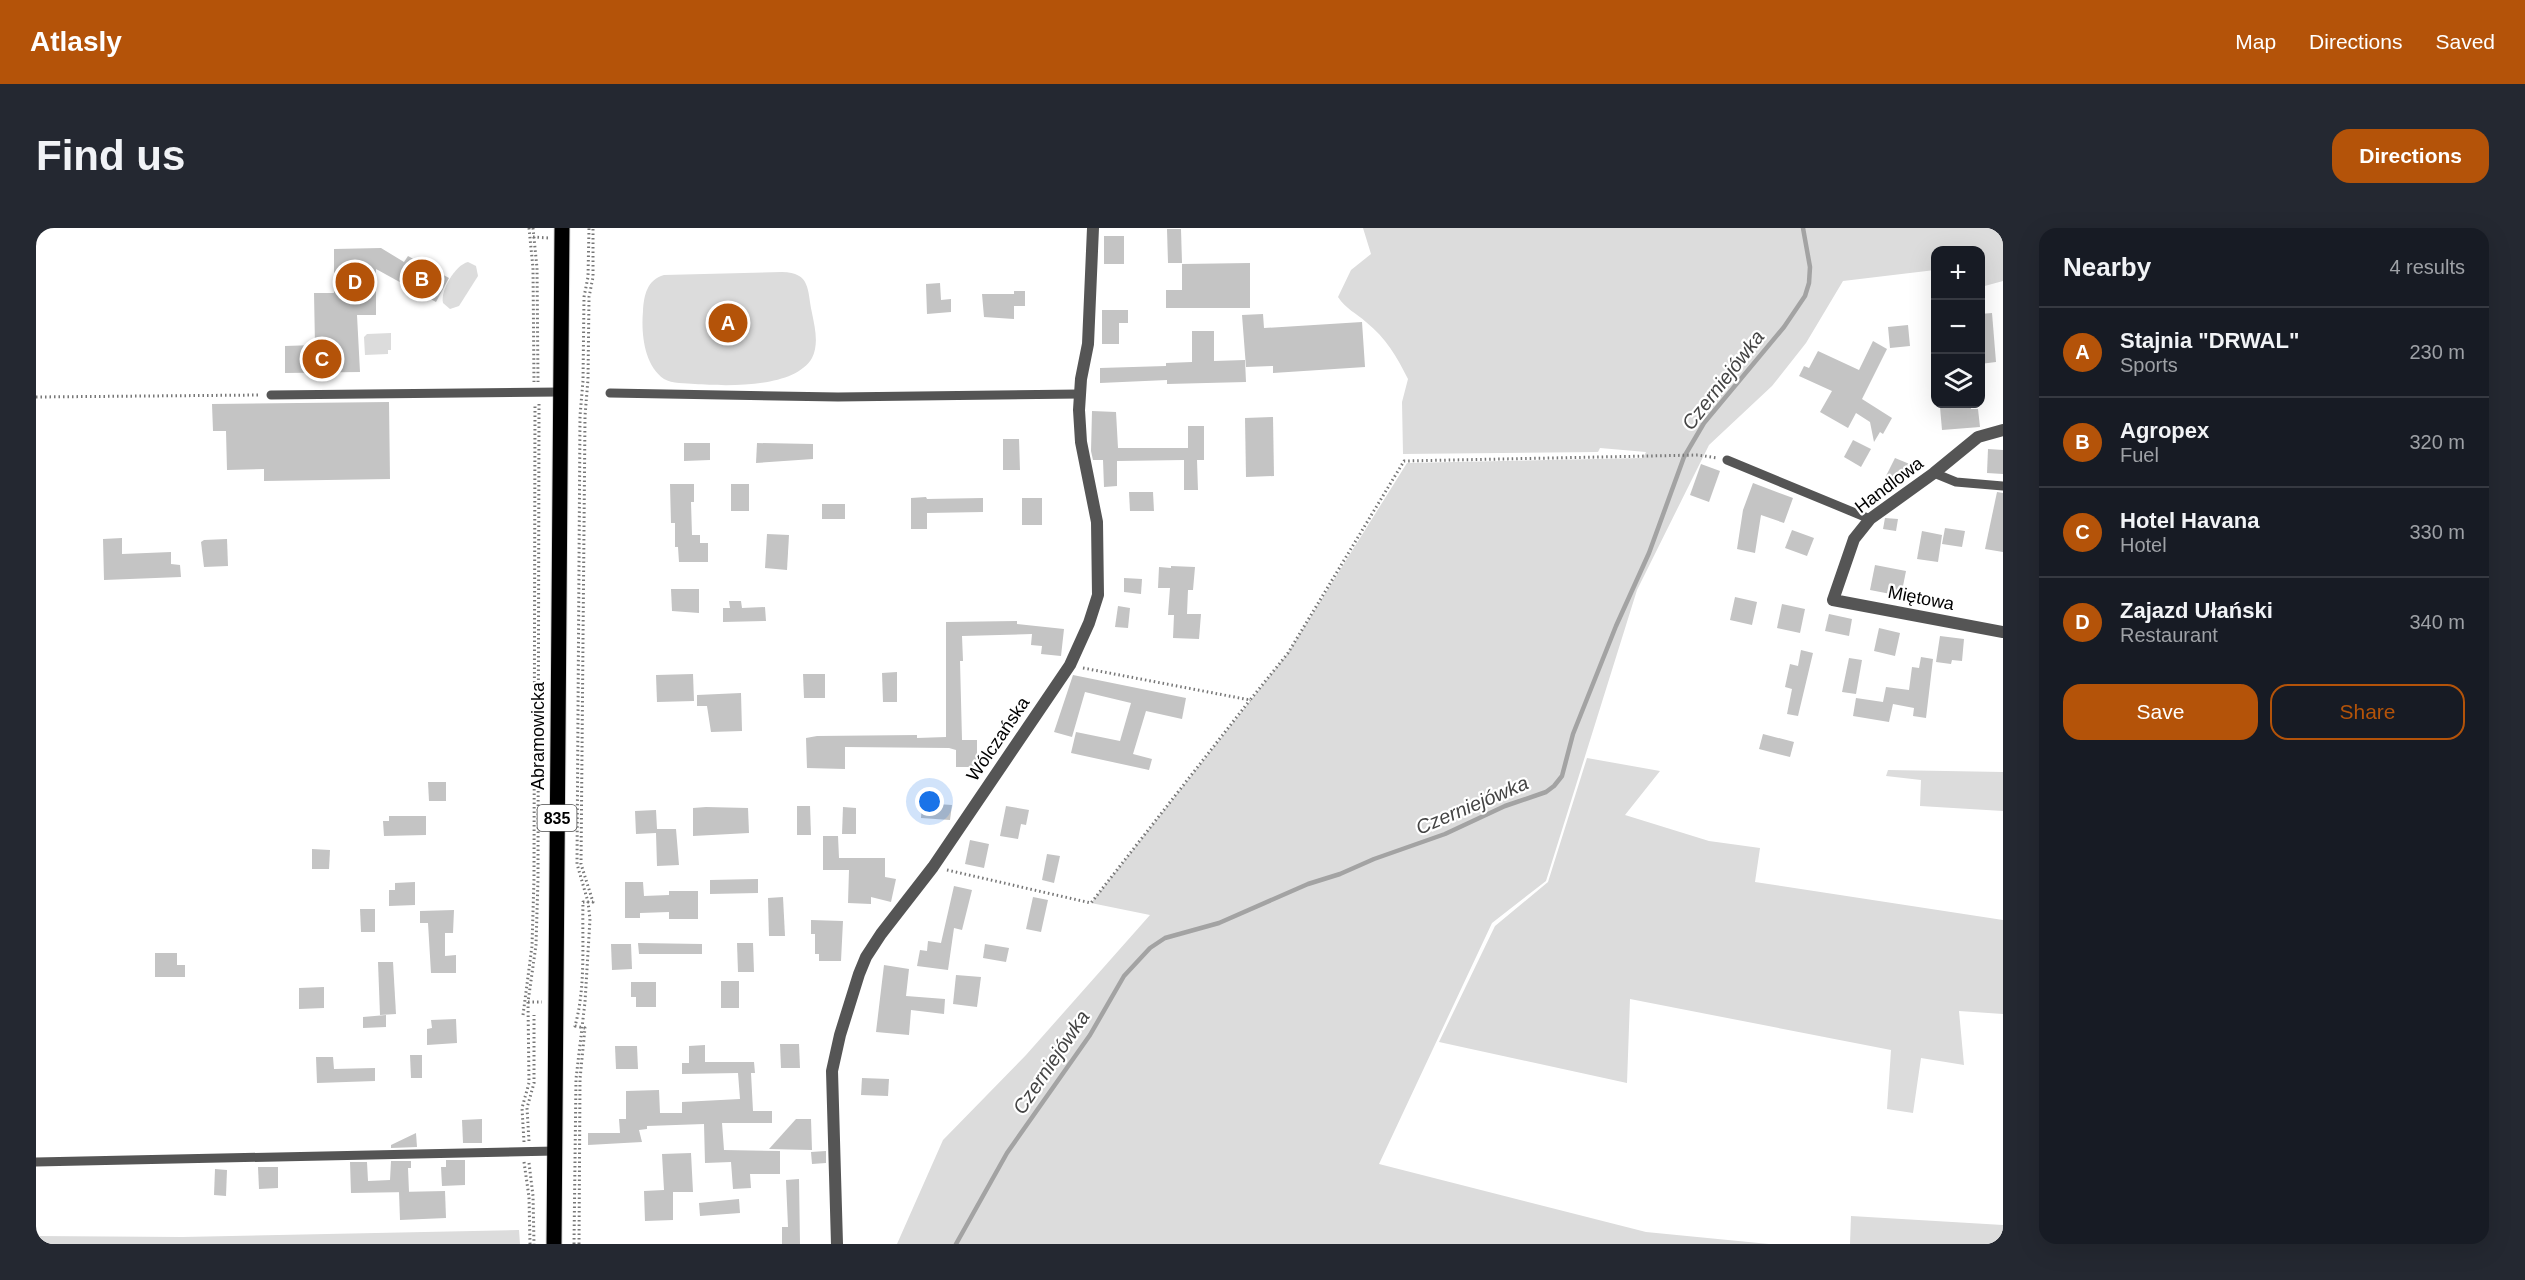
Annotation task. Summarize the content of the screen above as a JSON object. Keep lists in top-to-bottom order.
{
  "streets": {
    "main road": ["Abramowicka", "835"],
    "street": ["Handlowa", "Miętowa", "Wólczańska"]
  },
  "crossings": [
    ["Handlowa", "Miętowa"]
  ],
  "water": ["Czerniejówka"],
  "page": {
    "header": "Atlasly",
    "nav": ["Map", "Directions", "Saved"],
    "buttons": [
      "Directions",
      ["Save", "Share"]
    ],
    "title": "Find us",
    "heading": ["Nearby", "4 results"],
    "map_buttons": ["+", "−"],
    "pins": [
      "B",
      "D",
      "A",
      "C"
    ],
    "list": [
      {
        "mark": "A",
        "name": "Stajnia \"DRWAL\"",
        "note": "Sports",
        "value": "230 m"
      },
      {
        "mark": "B",
        "name": "Agropex",
        "note": "Fuel",
        "value": "320 m"
      },
      {
        "mark": "C",
        "name": "Hotel Havana",
        "note": "Hotel",
        "value": "330 m"
      },
      {
        "mark": "D",
        "name": "Zajazd Ułański",
        "note": "Restaurant",
        "value": "340 m"
      }
    ]
  }
}
